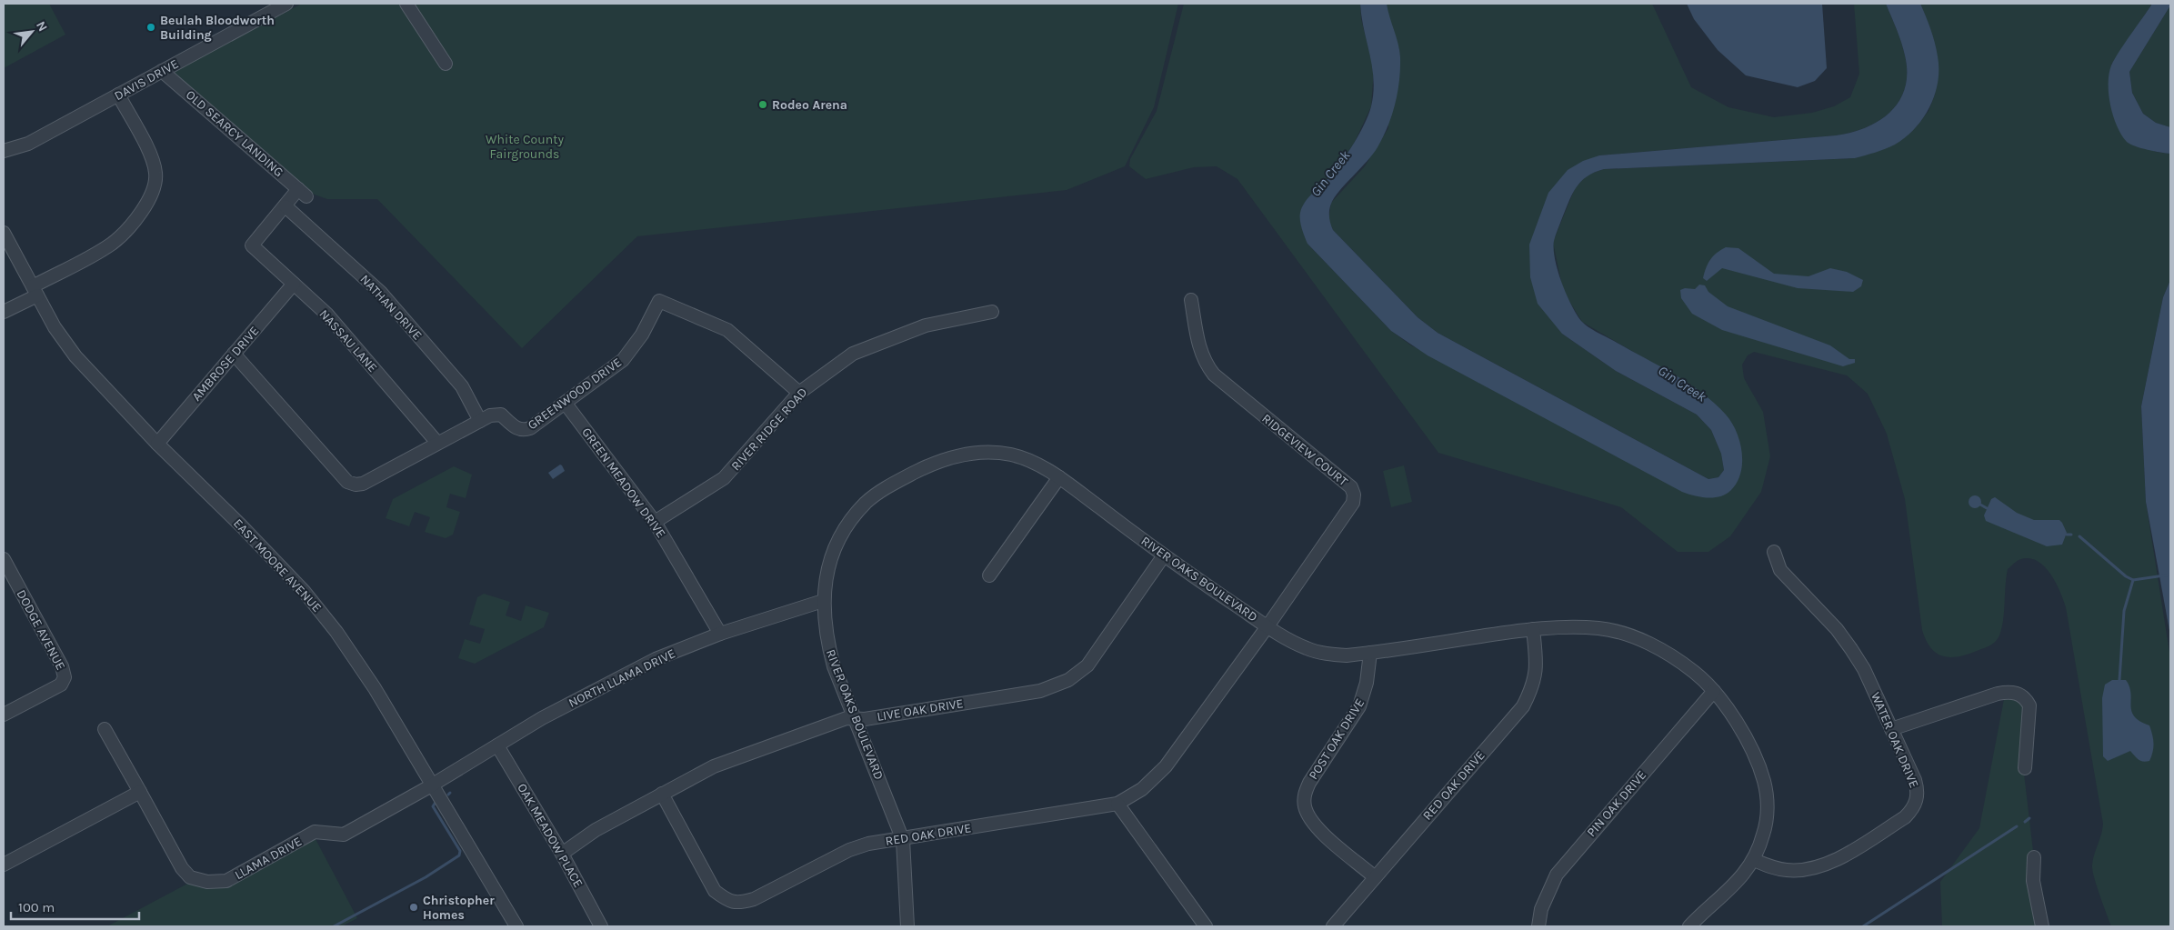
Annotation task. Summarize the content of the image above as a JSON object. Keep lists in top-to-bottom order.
{
  "streets": {
    "street": [
      "DAVIS DRIVE",
      "OLD SEARCY LANDING",
      "NATHAN DRIVE",
      "NASSAU LANE",
      "AMBROSE DRIVE",
      "GREENWOOD DRIVE",
      "RIVER RIDGE ROAD",
      "RIDGEVIEW COURT",
      "GREEN MEADOW DRIVE",
      "EAST MOORE AVENUE",
      "RIVER OAKS BOULEVARD",
      "DODGE AVENUE",
      "NORTH LLAMA DRIVE",
      "LIVE OAK DRIVE",
      "POST OAK DRIVE",
      "WATER OAK DRIVE",
      "RED OAK DRIVE",
      "PIN OAK DRIVE",
      "OAK MEADOW PLACE",
      "LLAMA DRIVE"
    ]
  },
  "crossings": [
    ["DAVIS DRIVE", "OLD SEARCY LANDING"],
    ["OLD SEARCY LANDING", "NATHAN DRIVE"],
    ["OLD SEARCY LANDING", "NASSAU LANE"],
    ["NATHAN DRIVE", "NASSAU LANE"],
    ["NATHAN DRIVE", "GREENWOOD DRIVE"],
    ["NASSAU LANE", "AMBROSE DRIVE"],
    ["NASSAU LANE", "GREENWOOD DRIVE"],
    ["AMBROSE DRIVE", "GREENWOOD DRIVE"],
    ["AMBROSE DRIVE", "EAST MOORE AVENUE"],
    ["GREENWOOD DRIVE", "RIVER RIDGE ROAD"],
    ["GREENWOOD DRIVE", "GREEN MEADOW DRIVE"],
    ["RIVER RIDGE ROAD", "GREEN MEADOW DRIVE"],
    ["RIDGEVIEW COURT", "RIVER OAKS BOULEVARD"],
    ["GREEN MEADOW DRIVE", "NORTH LLAMA DRIVE"],
    ["EAST MOORE AVENUE", "NORTH LLAMA DRIVE"],
    ["EAST MOORE AVENUE", "LLAMA DRIVE"],
    ["RIVER OAKS BOULEVARD", "NORTH LLAMA DRIVE"],
    ["RIVER OAKS BOULEVARD", "LIVE OAK DRIVE"],
    ["RIVER OAKS BOULEVARD", "POST OAK DRIVE"],
    ["RIVER OAKS BOULEVARD", "WATER OAK DRIVE"],
    ["RIVER OAKS BOULEVARD", "RED OAK DRIVE"],
    ["RIVER OAKS BOULEVARD", "PIN OAK DRIVE"],
    ["NORTH LLAMA DRIVE", "OAK MEADOW PLACE"],
    ["NORTH LLAMA DRIVE", "LLAMA DRIVE"],
    ["LIVE OAK DRIVE", "RED OAK DRIVE"],
    ["LIVE OAK DRIVE", "OAK MEADOW PLACE"],
    ["POST OAK DRIVE", "RED OAK DRIVE"]
  ],
  "water": ["Gin Creek"],
  "parks": ["White County Fairgrounds"],
  "places": ["Beulah Bloodworth Building", "Rodeo Arena", "Christopher Homes"],
  "scale_bar": "100 m",
  "north": "top right"
}
